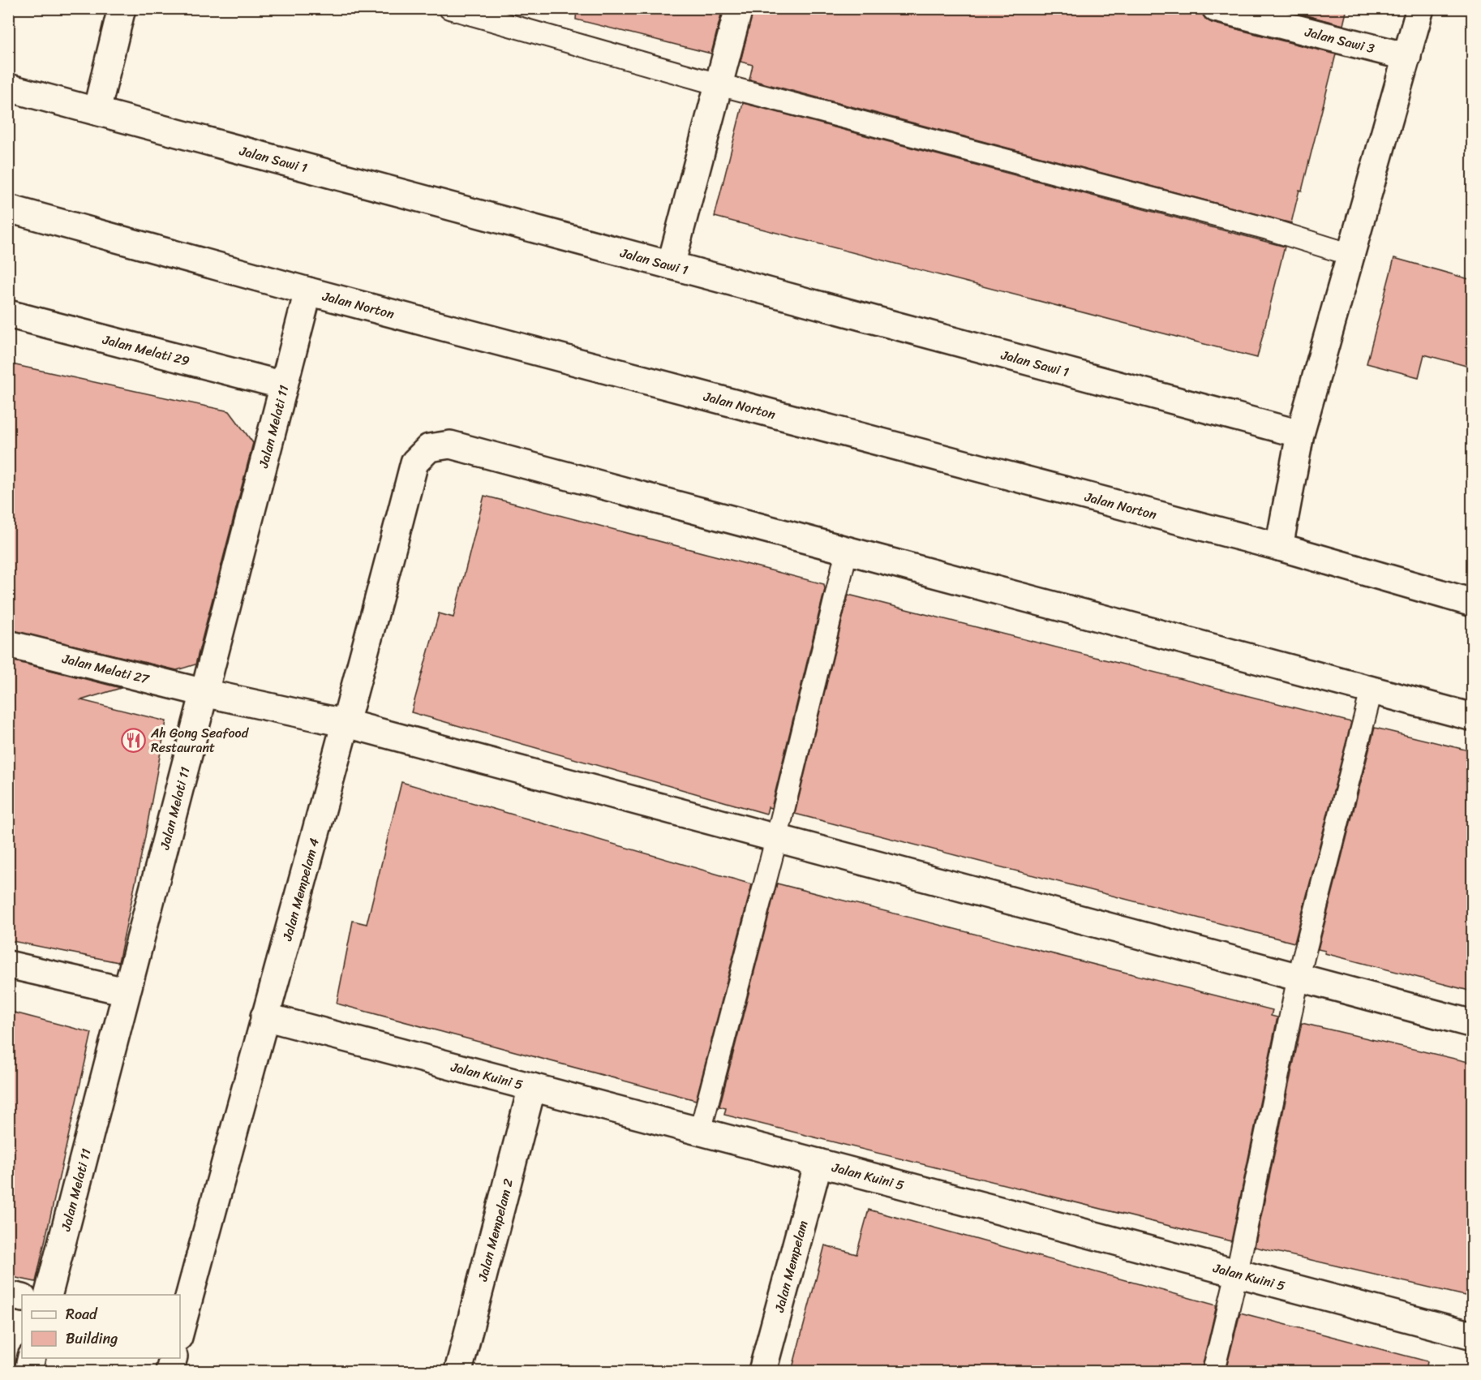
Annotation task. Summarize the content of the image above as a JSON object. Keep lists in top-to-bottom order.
{
  "streets": {
    "street": [
      "Jalan Sawi 3",
      "Jalan Sawi 1",
      "Jalan Norton",
      "Jalan Melati 29",
      "Jalan Melati 11",
      "Jalan Melati 27",
      "Jalan Mempelam 4",
      "Jalan Kuini 5",
      "Jalan Mempelam 2",
      "Jalan Mempelam"
    ]
  },
  "crossings": [
    ["Jalan Norton", "Jalan Melati 11"],
    ["Jalan Melati 29", "Jalan Melati 11"],
    ["Jalan Melati 11", "Jalan Melati 27"],
    ["Jalan Melati 27", "Jalan Mempelam 4"],
    ["Jalan Mempelam 4", "Jalan Kuini 5"],
    ["Jalan Kuini 5", "Jalan Mempelam 2"],
    ["Jalan Kuini 5", "Jalan Mempelam"]
  ],
  "places": {
    "restaurant": ["Ah Gong Seafood Restaurant"]
  },
  "legend": ["Road", "Building"]
}
